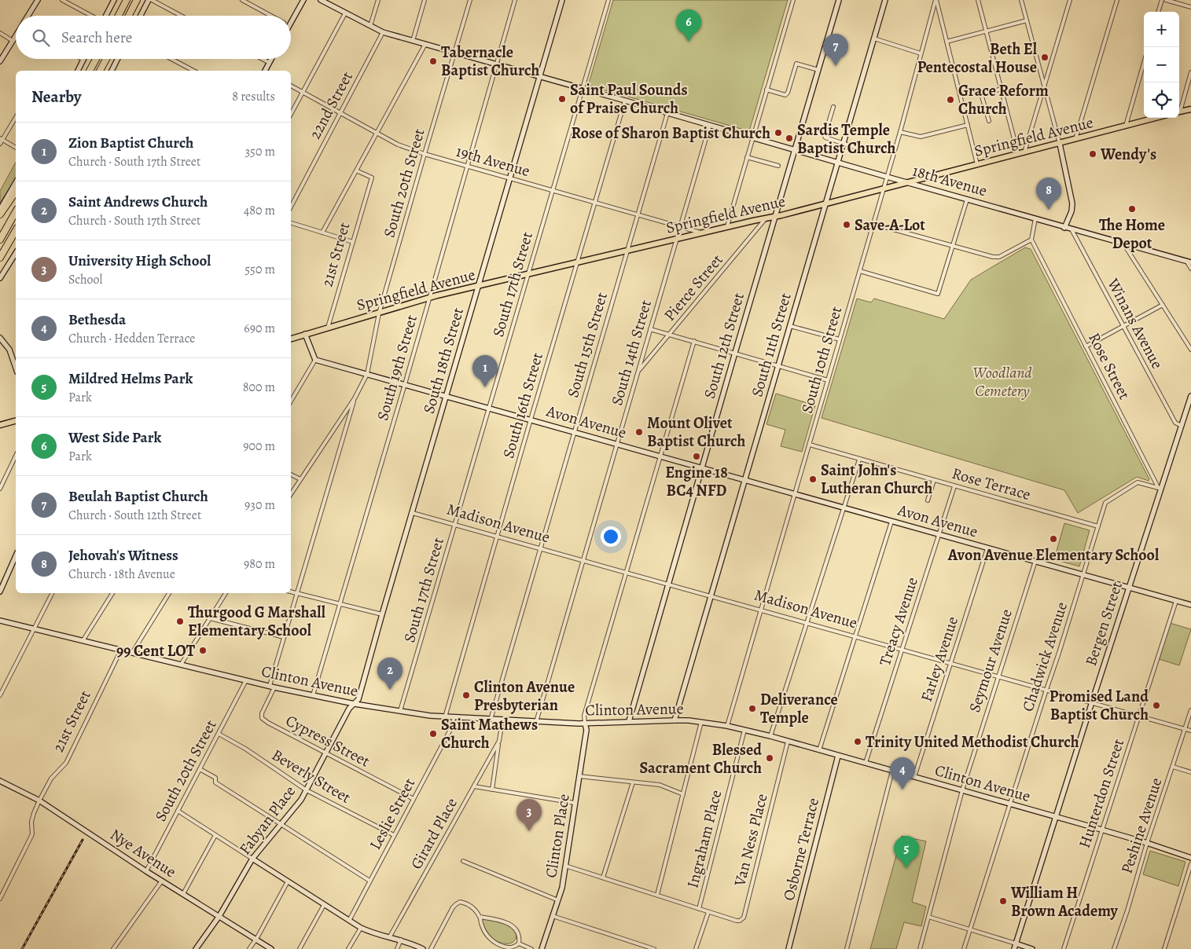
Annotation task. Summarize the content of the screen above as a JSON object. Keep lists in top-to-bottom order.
{
  "streets": {
    "main road": ["Springfield Avenue"],
    "street": [
      "22nd Street",
      "19th Avenue",
      "18th Avenue",
      "South 20th Street",
      "21st Street",
      "South 17th Street",
      "Pierce Street",
      "Winans Avenue",
      "South 15th Street",
      "South 11th Street",
      "South 12th Street",
      "South 14th Street",
      "South 10th Street",
      "South 18th Street",
      "Rose Street",
      "South 19th Street",
      "South 16th Street",
      "Avon Avenue",
      "Rose Terrace",
      "Madison Avenue",
      "Treacy Avenue",
      "Bergen Street",
      "Chadwick Avenue",
      "Farley Avenue",
      "Seymour Avenue",
      "Clinton Avenue",
      "Cypress Street",
      "Beverly Street",
      "Hunterdon Street",
      "Leslie Street",
      "Fabyan Place",
      "Peshine Avenue",
      "Girard Place",
      "Clinton Place",
      "Ingraham Place",
      "Van Ness Place",
      "Osborne Terrace",
      "Nye Avenue"
    ]
  },
  "crossings": [
    ["22nd Street", "19th Avenue"],
    ["22nd Street", "18th Avenue"],
    ["Springfield Avenue", "19th Avenue"],
    ["Springfield Avenue", "18th Avenue"],
    ["Springfield Avenue", "South 20th Street"],
    ["Springfield Avenue", "21st Street"],
    ["Springfield Avenue", "South 17th Street"],
    ["Springfield Avenue", "Pierce Street"],
    ["Springfield Avenue", "South 15th Street"],
    ["Springfield Avenue", "South 11th Street"],
    ["Springfield Avenue", "South 12th Street"],
    ["Springfield Avenue", "South 14th Street"],
    ["Springfield Avenue", "South 10th Street"],
    ["Springfield Avenue", "South 18th Street"],
    ["Springfield Avenue", "South 19th Street"],
    ["Springfield Avenue", "South 16th Street"],
    ["19th Avenue", "South 20th Street"],
    ["19th Avenue", "South 17th Street"],
    ["19th Avenue", "South 15th Street"],
    ["19th Avenue", "South 14th Street"],
    ["19th Avenue", "South 18th Street"],
    ["19th Avenue", "South 19th Street"],
    ["19th Avenue", "South 16th Street"],
    ["18th Avenue", "South 20th Street"],
    ["18th Avenue", "South 17th Street"],
    ["18th Avenue", "Winans Avenue"],
    ["18th Avenue", "South 15th Street"],
    ["18th Avenue", "South 11th Street"],
    ["18th Avenue", "South 12th Street"],
    ["18th Avenue", "South 14th Street"],
    ["18th Avenue", "South 10th Street"],
    ["18th Avenue", "South 18th Street"],
    ["18th Avenue", "South 19th Street"],
    ["18th Avenue", "South 16th Street"],
    ["South 20th Street", "Avon Avenue"],
    ["South 20th Street", "Clinton Avenue"],
    ["South 20th Street", "Beverly Street"],
    ["South 20th Street", "Nye Avenue"],
    ["21st Street", "Clinton Avenue"],
    ["21st Street", "Nye Avenue"],
    ["South 17th Street", "Avon Avenue"],
    ["South 17th Street", "Madison Avenue"],
    ["South 17th Street", "Clinton Avenue"],
    ["Pierce Street", "South 14th Street"],
    ["Winans Avenue", "Bergen Street"],
    ["South 15th Street", "Avon Avenue"],
    ["South 15th Street", "Madison Avenue"],
    ["South 15th Street", "Clinton Avenue"],
    ["South 11th Street", "Avon Avenue"],
    ["South 11th Street", "Madison Avenue"],
    ["South 11th Street", "Clinton Avenue"],
    ["South 12th Street", "Avon Avenue"],
    ["South 12th Street", "Madison Avenue"],
    ["South 12th Street", "Clinton Avenue"],
    ["South 14th Street", "Avon Avenue"],
    ["South 14th Street", "Madison Avenue"],
    ["South 14th Street", "Clinton Avenue"],
    ["South 10th Street", "Avon Avenue"],
    ["South 10th Street", "Rose Terrace"],
    ["South 10th Street", "Madison Avenue"],
    ["South 10th Street", "Clinton Avenue"],
    ["South 18th Street", "Avon Avenue"],
    ["South 18th Street", "Madison Avenue"],
    ["South 18th Street", "Clinton Avenue"],
    ["South 18th Street", "Fabyan Place"],
    ["Rose Street", "Bergen Street"],
    ["Rose Street", "Chadwick Avenue"],
    ["South 19th Street", "Avon Avenue"],
    ["South 19th Street", "Clinton Avenue"],
    ["South 16th Street", "Avon Avenue"],
    ["South 16th Street", "Madison Avenue"],
    ["South 16th Street", "Clinton Avenue"],
    ["Avon Avenue", "Treacy Avenue"],
    ["Avon Avenue", "Bergen Street"],
    ["Avon Avenue", "Chadwick Avenue"],
    ["Avon Avenue", "Farley Avenue"],
    ["Avon Avenue", "Seymour Avenue"],
    ["Avon Avenue", "Hunterdon Street"],
    ["Rose Terrace", "Treacy Avenue"],
    ["Rose Terrace", "Chadwick Avenue"],
    ["Madison Avenue", "Treacy Avenue"],
    ["Madison Avenue", "Bergen Street"],
    ["Madison Avenue", "Chadwick Avenue"],
    ["Madison Avenue", "Farley Avenue"],
    ["Madison Avenue", "Seymour Avenue"],
    ["Madison Avenue", "Hunterdon Street"],
    ["Madison Avenue", "Peshine Avenue"],
    ["Treacy Avenue", "Clinton Avenue"],
    ["Bergen Street", "Chadwick Avenue"],
    ["Bergen Street", "Clinton Avenue"],
    ["Chadwick Avenue", "Clinton Avenue"],
    ["Farley Avenue", "Clinton Avenue"],
    ["Seymour Avenue", "Clinton Avenue"],
    ["Clinton Avenue", "Cypress Street"],
    ["Clinton Avenue", "Hunterdon Street"],
    ["Clinton Avenue", "Leslie Street"],
    ["Clinton Avenue", "Fabyan Place"],
    ["Clinton Avenue", "Peshine Avenue"],
    ["Clinton Avenue", "Girard Place"],
    ["Clinton Avenue", "Clinton Place"],
    ["Clinton Avenue", "Ingraham Place"],
    ["Clinton Avenue", "Van Ness Place"],
    ["Clinton Avenue", "Osborne Terrace"],
    ["Cypress Street", "Leslie Street"],
    ["Cypress Street", "Fabyan Place"],
    ["Beverly Street", "Leslie Street"],
    ["Beverly Street", "Fabyan Place"],
    ["Fabyan Place", "Nye Avenue"],
    ["Ingraham Place", "Van Ness Place"]
  ],
  "parks": ["Woodland Cemetery"],
  "places": [
    "Beth El Pentecostal House",
    "Tabernacle Baptist Church",
    "Saint Paul Sounds of Praise Church",
    "Grace Reform Church",
    "Rose of Sharon Baptist Church",
    "Sardis Temple Baptist Church",
    "Wendy's",
    "The Home Depot",
    "Save-A-Lot",
    "Mount Olivet Baptist Church",
    "Engine 18 BC4 NFD",
    "Saint John's Lutheran Church",
    "Avon Avenue Elementary School",
    "Thurgood G Marshall Elementary School",
    "99 Cent LOT",
    "Clinton Avenue Presbyterian",
    "Promised Land Baptist Church",
    "Deliverance Temple",
    "Saint Mathews Church",
    "Trinity United Methodist Church",
    "Blessed Sacrament Church",
    "William H Brown Academy"
  ],
  "page": {
    "pins": [
      "6",
      "7",
      "8",
      "1",
      "2",
      "4",
      "3",
      "5"
    ],
    "map_buttons": ["+", "−"],
    "search": "Search here",
    "heading": ["Nearby", "8 results"],
    "list": [
      {
        "mark": "1",
        "name": "Zion Baptist Church",
        "note": "Church · South 17th Street",
        "value": "350 m"
      },
      {
        "mark": "2",
        "name": "Saint Andrews Church",
        "note": "Church · South 17th Street",
        "value": "480 m"
      },
      {
        "mark": "3",
        "name": "University High School",
        "note": "School",
        "value": "550 m"
      },
      {
        "mark": "4",
        "name": "Bethesda",
        "note": "Church · Hedden Terrace",
        "value": "690 m"
      },
      {
        "mark": "5",
        "name": "Mildred Helms Park",
        "note": "Park",
        "value": "800 m"
      },
      {
        "mark": "6",
        "name": "West Side Park",
        "note": "Park",
        "value": "900 m"
      },
      {
        "mark": "7",
        "name": "Beulah Baptist Church",
        "note": "Church · South 12th Street",
        "value": "930 m"
      },
      {
        "mark": "8",
        "name": "Jehovah's Witness",
        "note": "Church · 18th Avenue",
        "value": "980 m"
      }
    ]
  }
}
